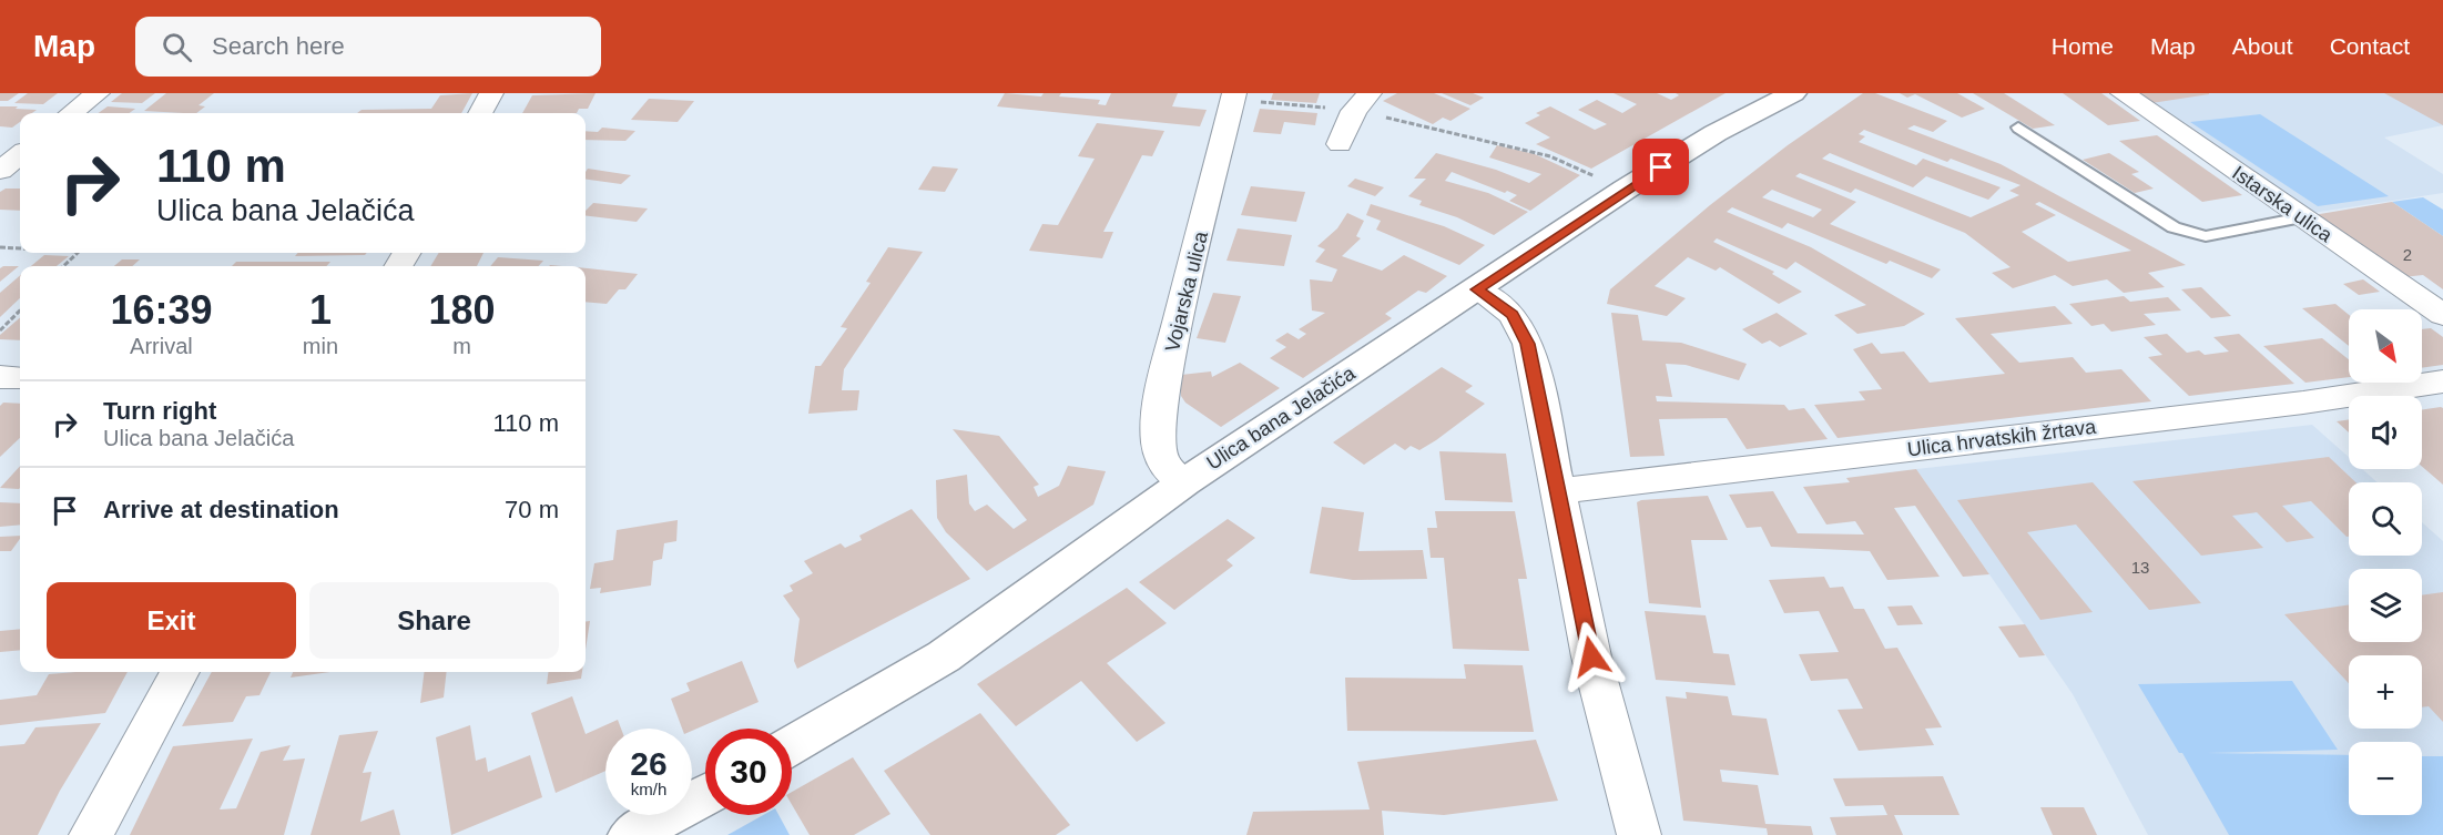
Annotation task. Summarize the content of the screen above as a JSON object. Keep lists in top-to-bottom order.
{
  "streets": {
    "main road": ["Ulica bana Jelačića"],
    "street": ["Istarska ulica", "Vojarska ulica", "Ulica hrvatskih žrtava"]
  },
  "crossings": [
    ["Vojarska ulica", "Ulica bana Jelačića"]
  ],
  "house_numbers": ["2", "13"],
  "north": "bottom right",
  "page": {
    "header": "Map",
    "search": "Search here",
    "nav": [
      "Home",
      "Map",
      "About",
      "Contact"
    ],
    "turn": ["110 m", "Ulica bana Jelačića"],
    "eta": [
      "16:39",
      "Arrival",
      "1",
      "min",
      "180",
      "m"
    ],
    "map_buttons": ["+", "−"],
    "list": [
      {
        "name": "Turn right",
        "note": "Ulica bana Jelačića",
        "value": "110 m"
      },
      {
        "name": "Arrive at destination",
        "value": "70 m"
      }
    ],
    "buttons": ["Exit", "Share"],
    "speed": "26 km/h",
    "limit": "30"
  }
}
